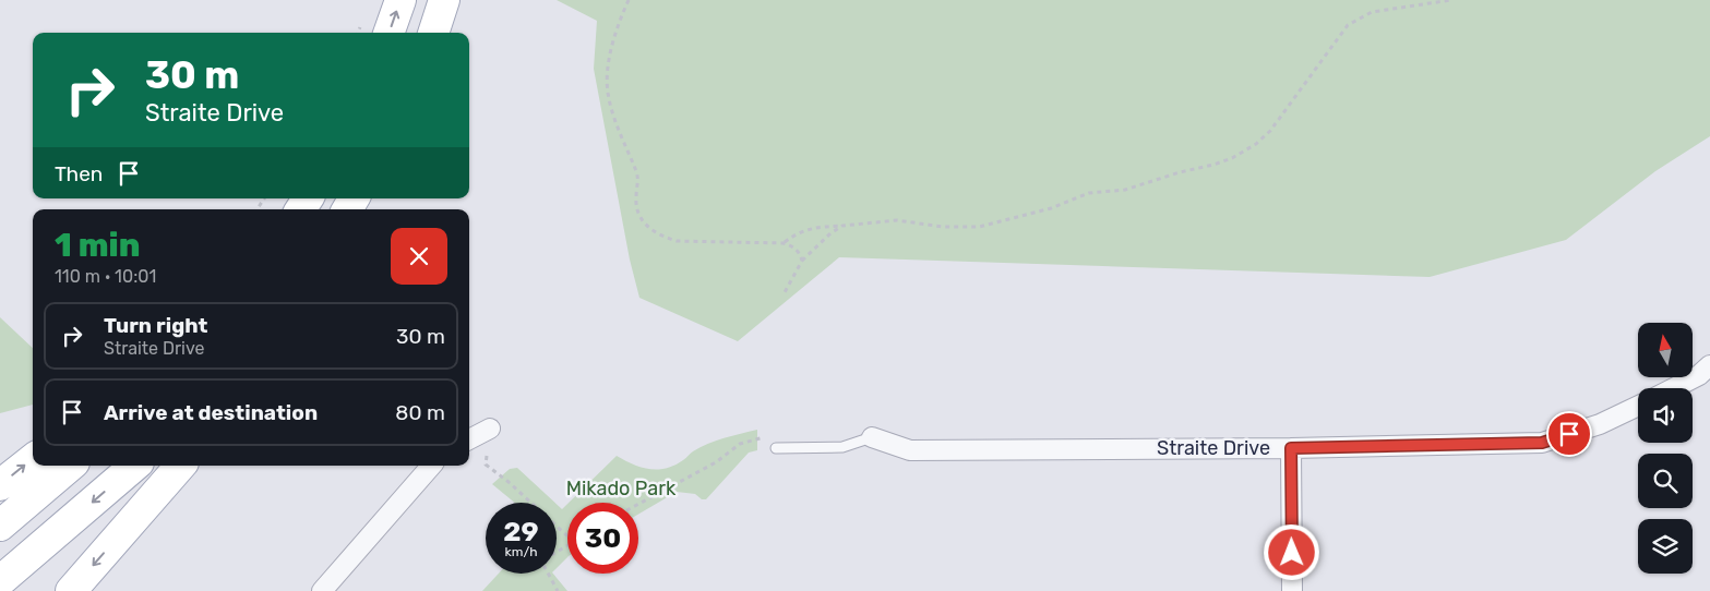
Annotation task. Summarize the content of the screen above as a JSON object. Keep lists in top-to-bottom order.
{
  "streets": {
    "street": ["Straite Drive"]
  },
  "parks": ["Mikado Park"],
  "north": "top",
  "page": {
    "turn": ["30 m", "Straite Drive"],
    "then": "Then",
    "heading": ["1 min", "110 m · 10:01"],
    "list": [
      {
        "name": "Turn right",
        "note": "Straite Drive",
        "value": "30 m"
      },
      {
        "name": "Arrive at destination",
        "value": "80 m"
      }
    ],
    "speed": "29 km/h",
    "limit": "30"
  }
}
